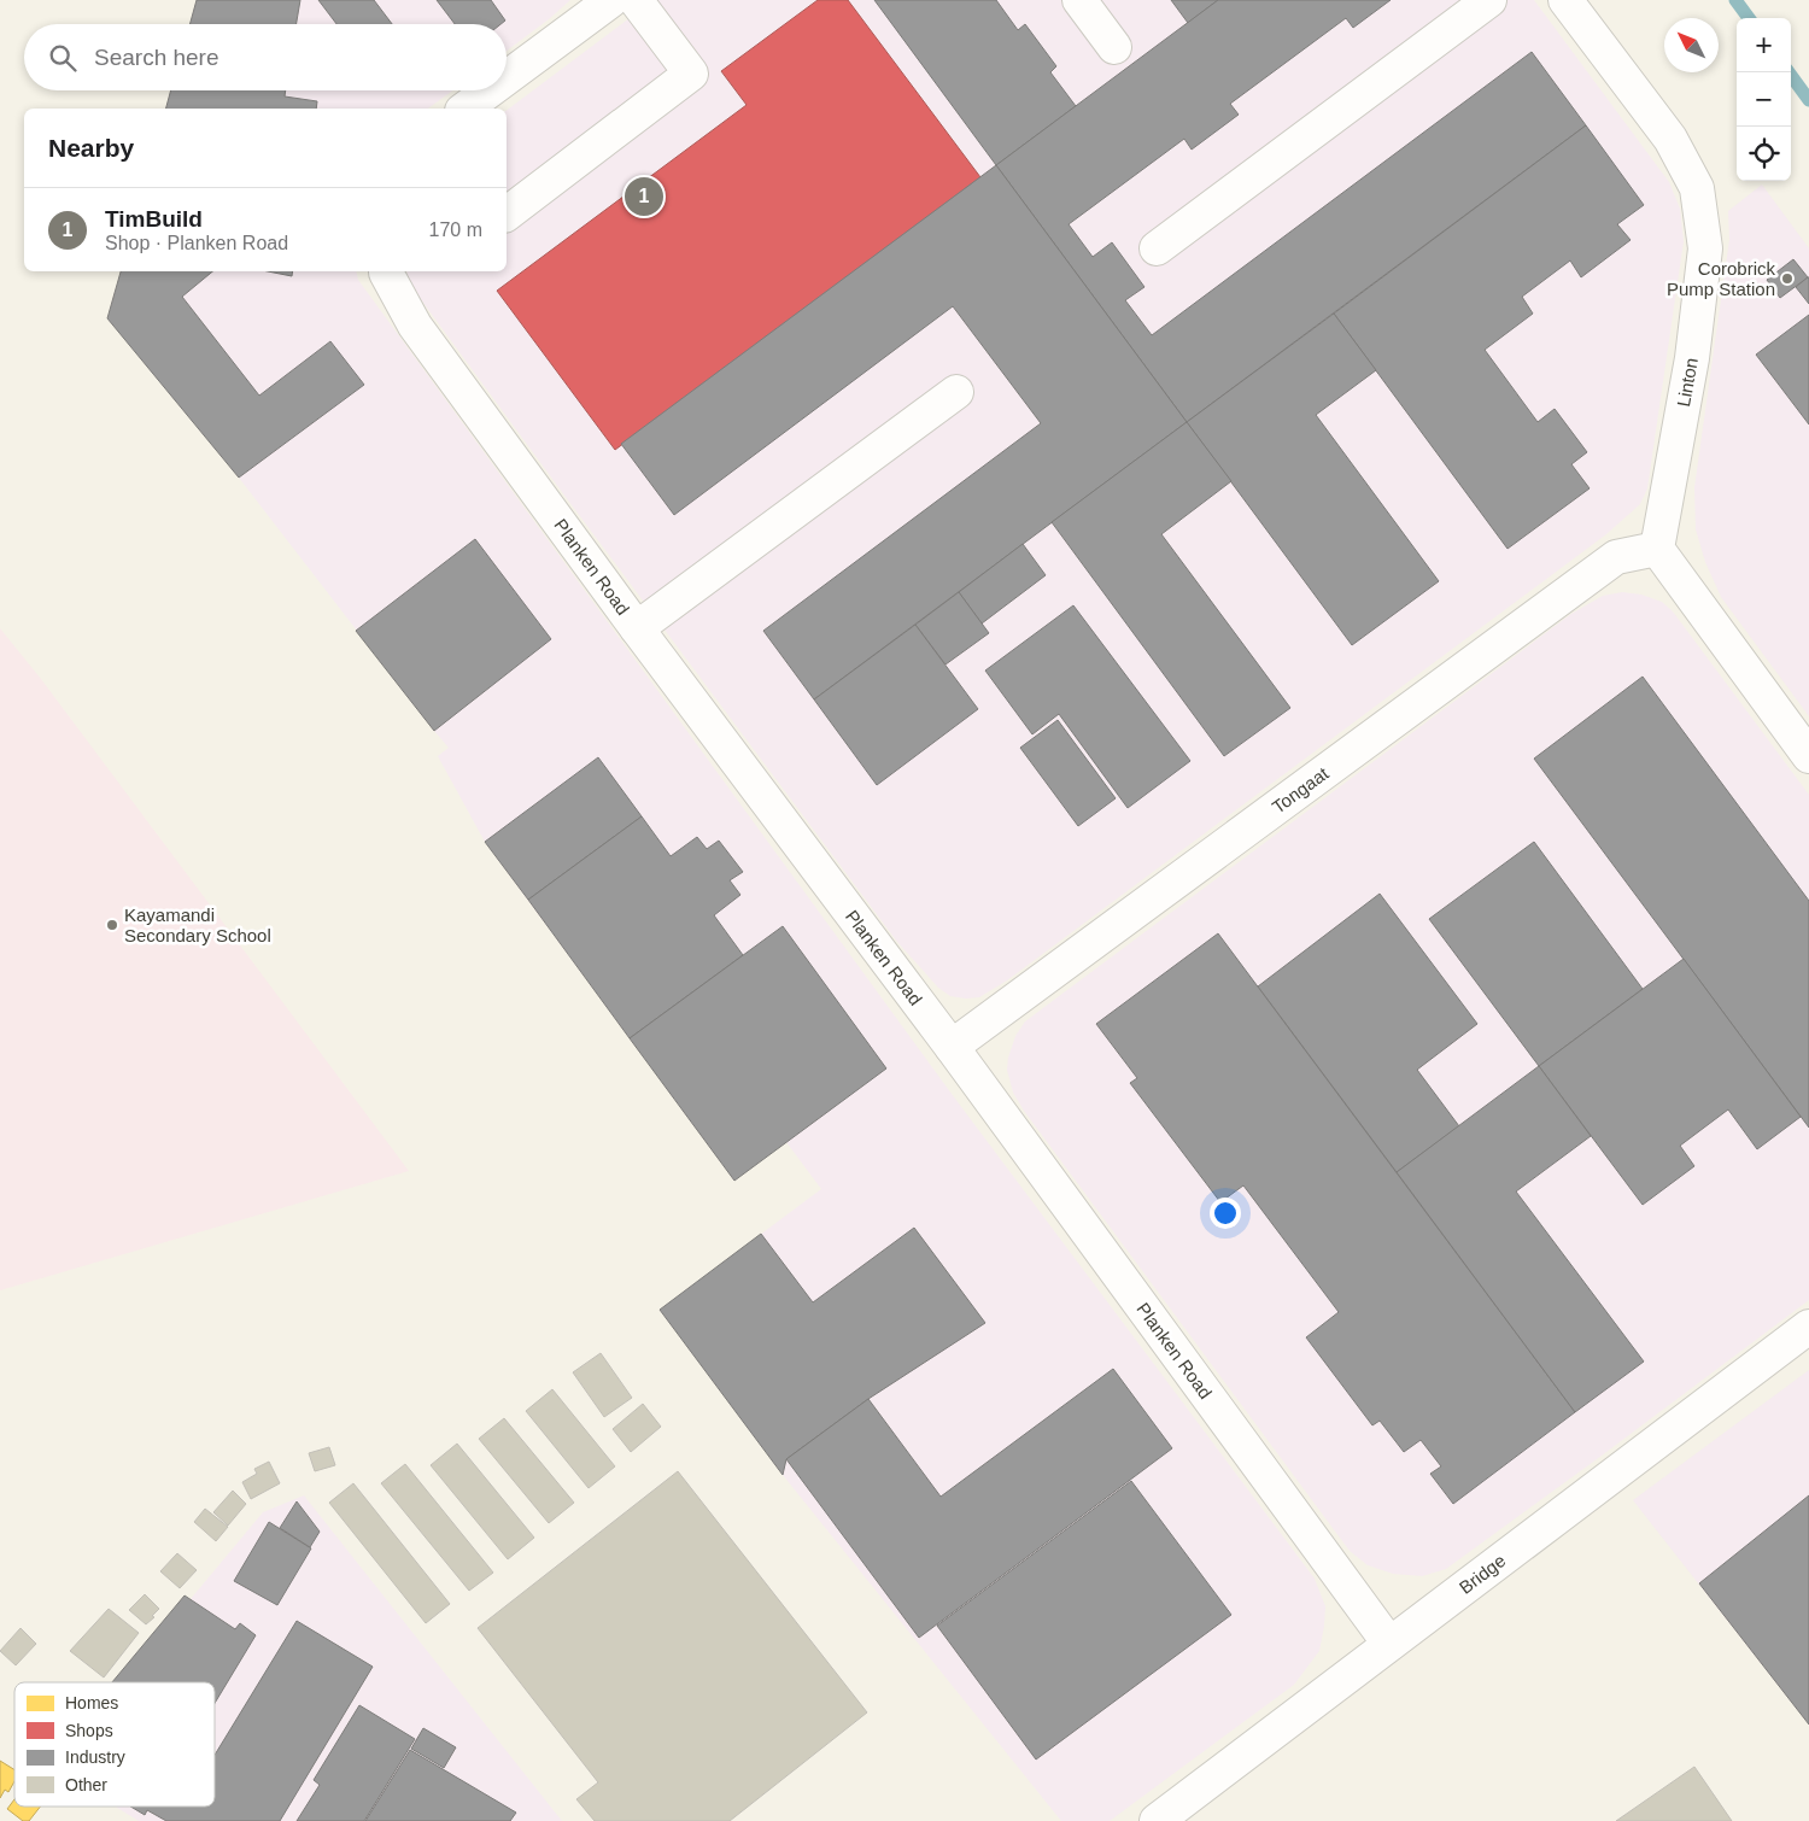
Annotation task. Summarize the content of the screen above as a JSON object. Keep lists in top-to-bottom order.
{
  "streets": {
    "street": [
      "Linton",
      "Planken Road",
      "Tongaat",
      "Bridge"
    ]
  },
  "crossings": [
    ["Linton", "Tongaat"],
    ["Planken Road", "Tongaat"],
    ["Planken Road", "Bridge"]
  ],
  "places": ["Corobrick Pump Station", "Kayamandi Secondary School"],
  "legend": [
    "Homes",
    "Shops",
    "Industry",
    "Other"
  ],
  "north": "top left",
  "page": {
    "map_buttons": ["+", "−"],
    "search": "Search here",
    "heading": "Nearby",
    "pins": "1",
    "list": [
      {
        "mark": "1",
        "name": "TimBuild",
        "note": "Shop · Planken Road",
        "value": "170 m"
      }
    ]
  }
}
